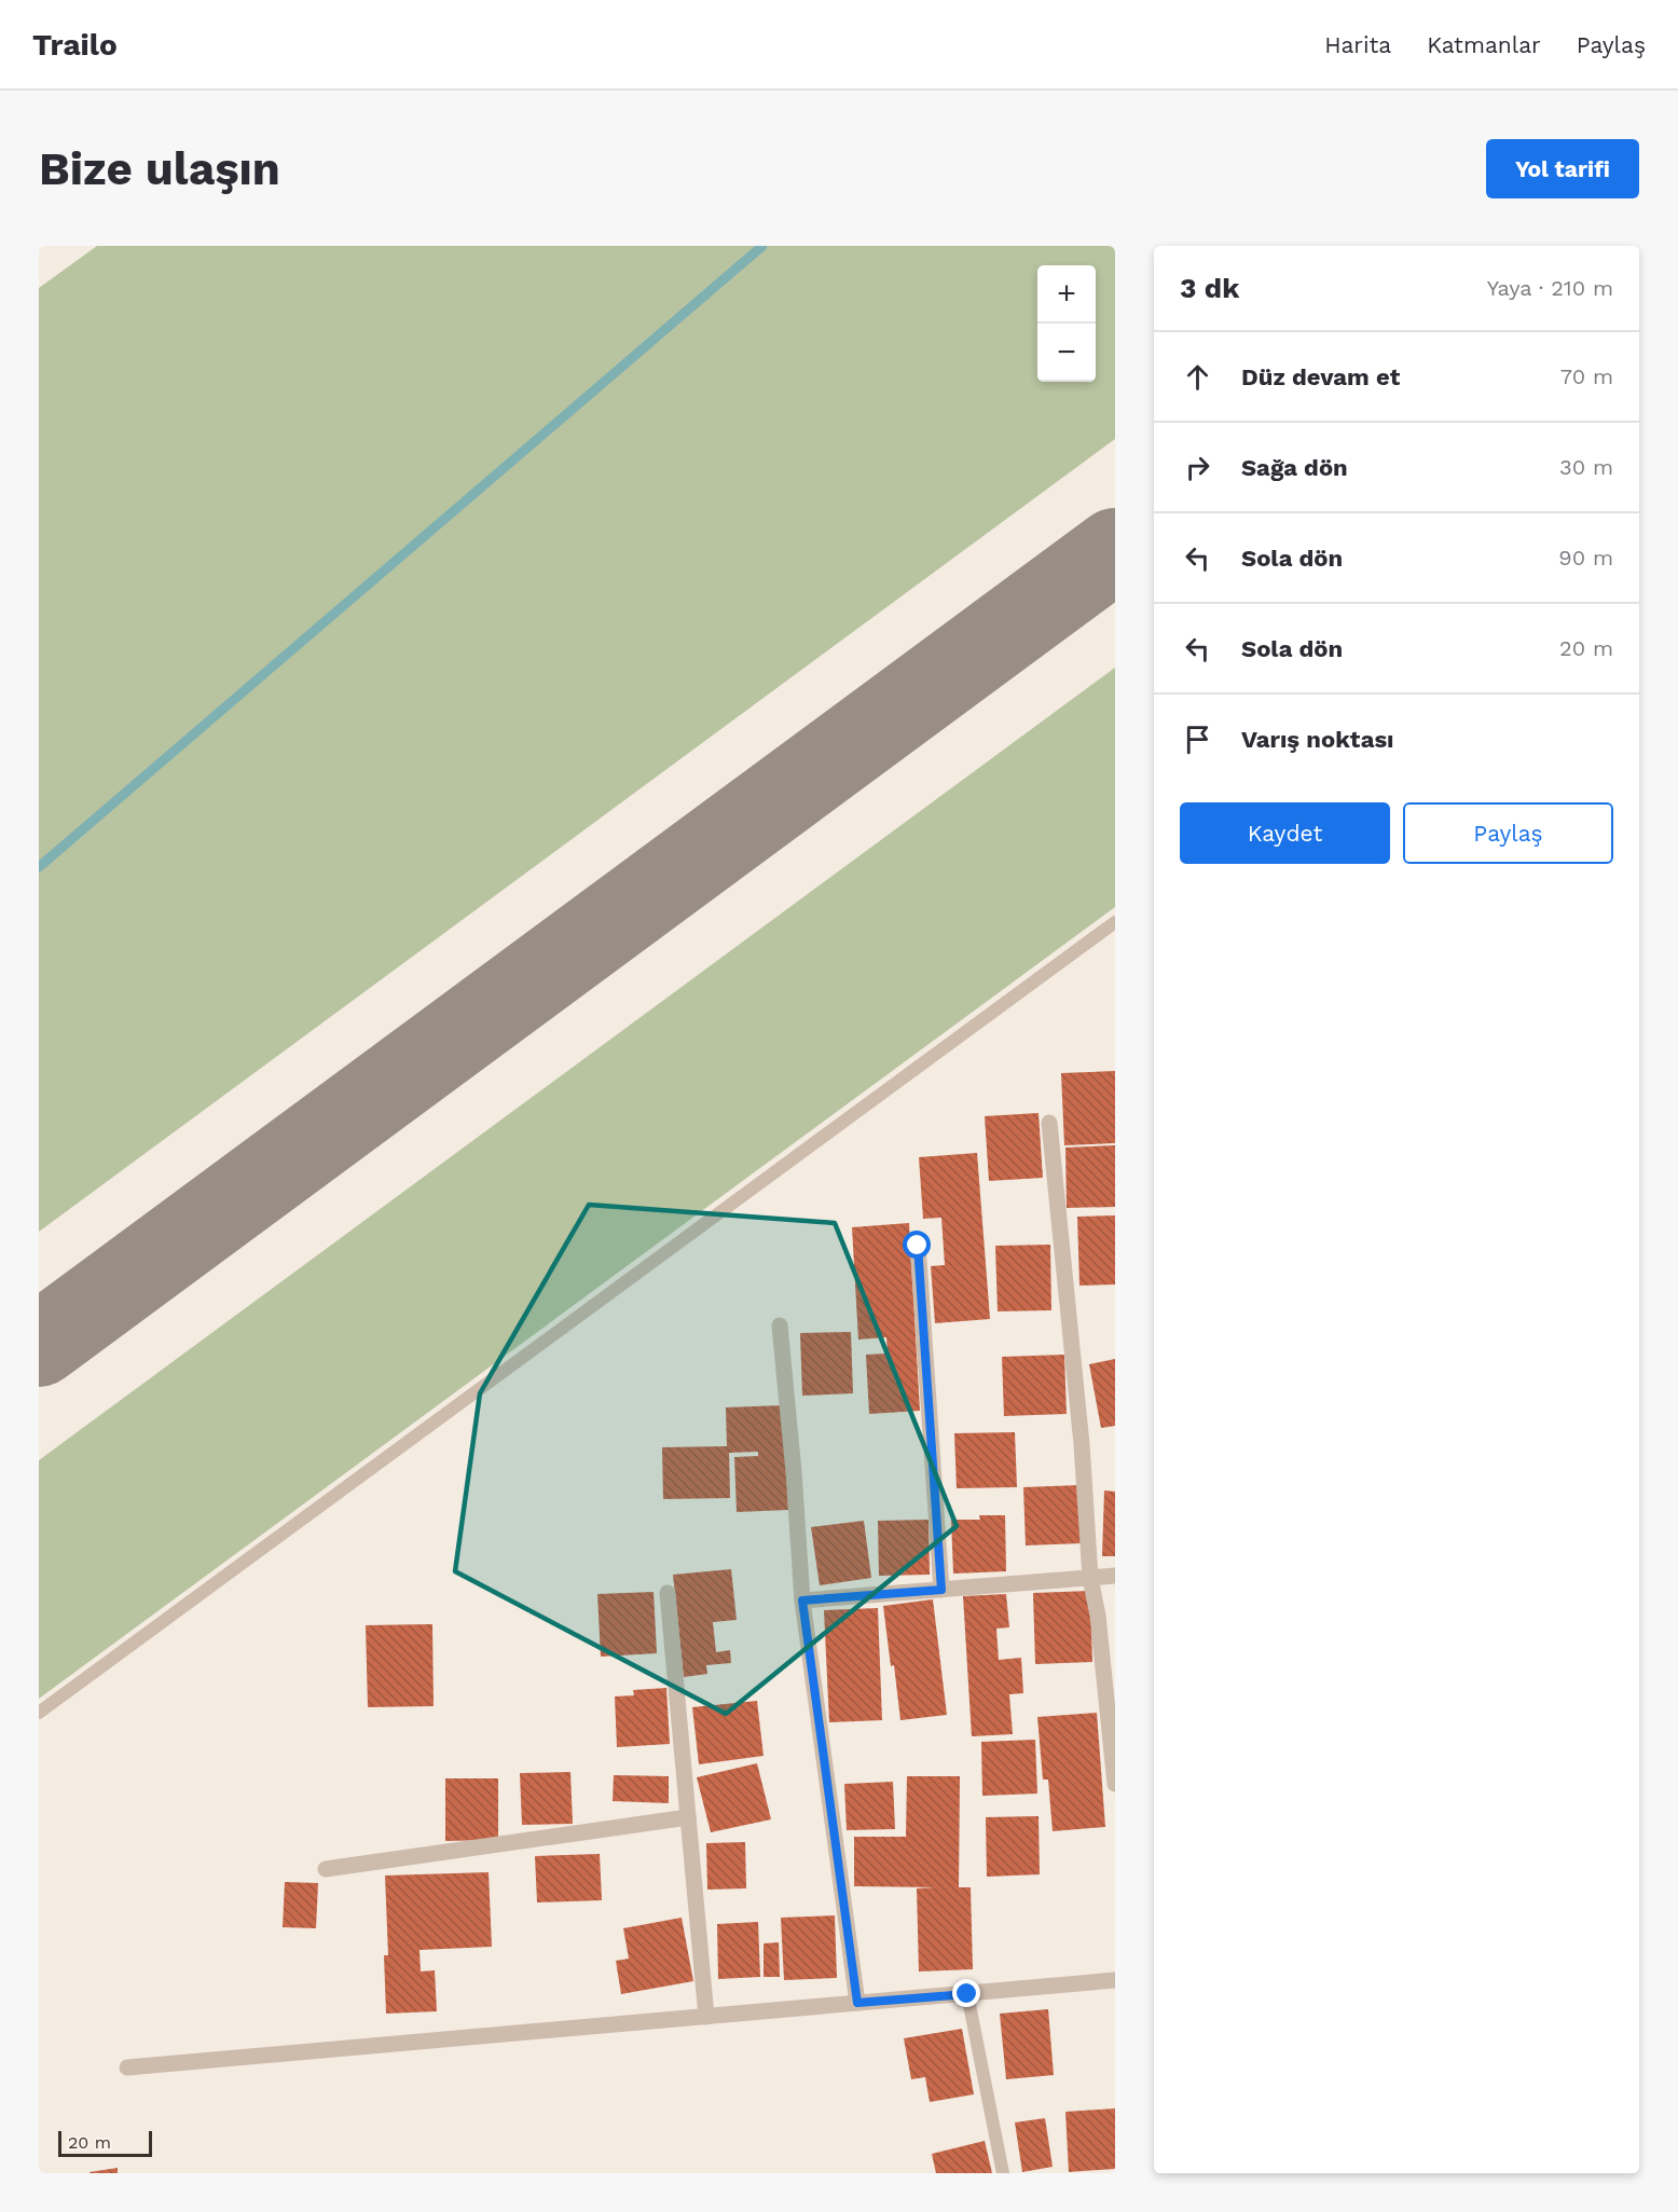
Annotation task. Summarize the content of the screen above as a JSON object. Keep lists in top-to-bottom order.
{
  "scale_bar": "20 m",
  "page": {
    "header": "Trailo",
    "nav": ["Harita", "Katmanlar", "Paylaş"],
    "buttons": [
      "Yol tarifi",
      ["Kaydet", "Paylaş"]
    ],
    "title": "Bize ulaşın",
    "heading": ["3 dk", "Yaya · 210 m"],
    "map_buttons": ["+", "−"],
    "list": [
      ["Düz devam et", "70 m"],
      ["Sağa dön", "30 m"],
      ["Sola dön", "90 m"],
      ["Sola dön", "20 m"],
      "Varış noktası"
    ],
    "scale": "20 m"
  }
}
